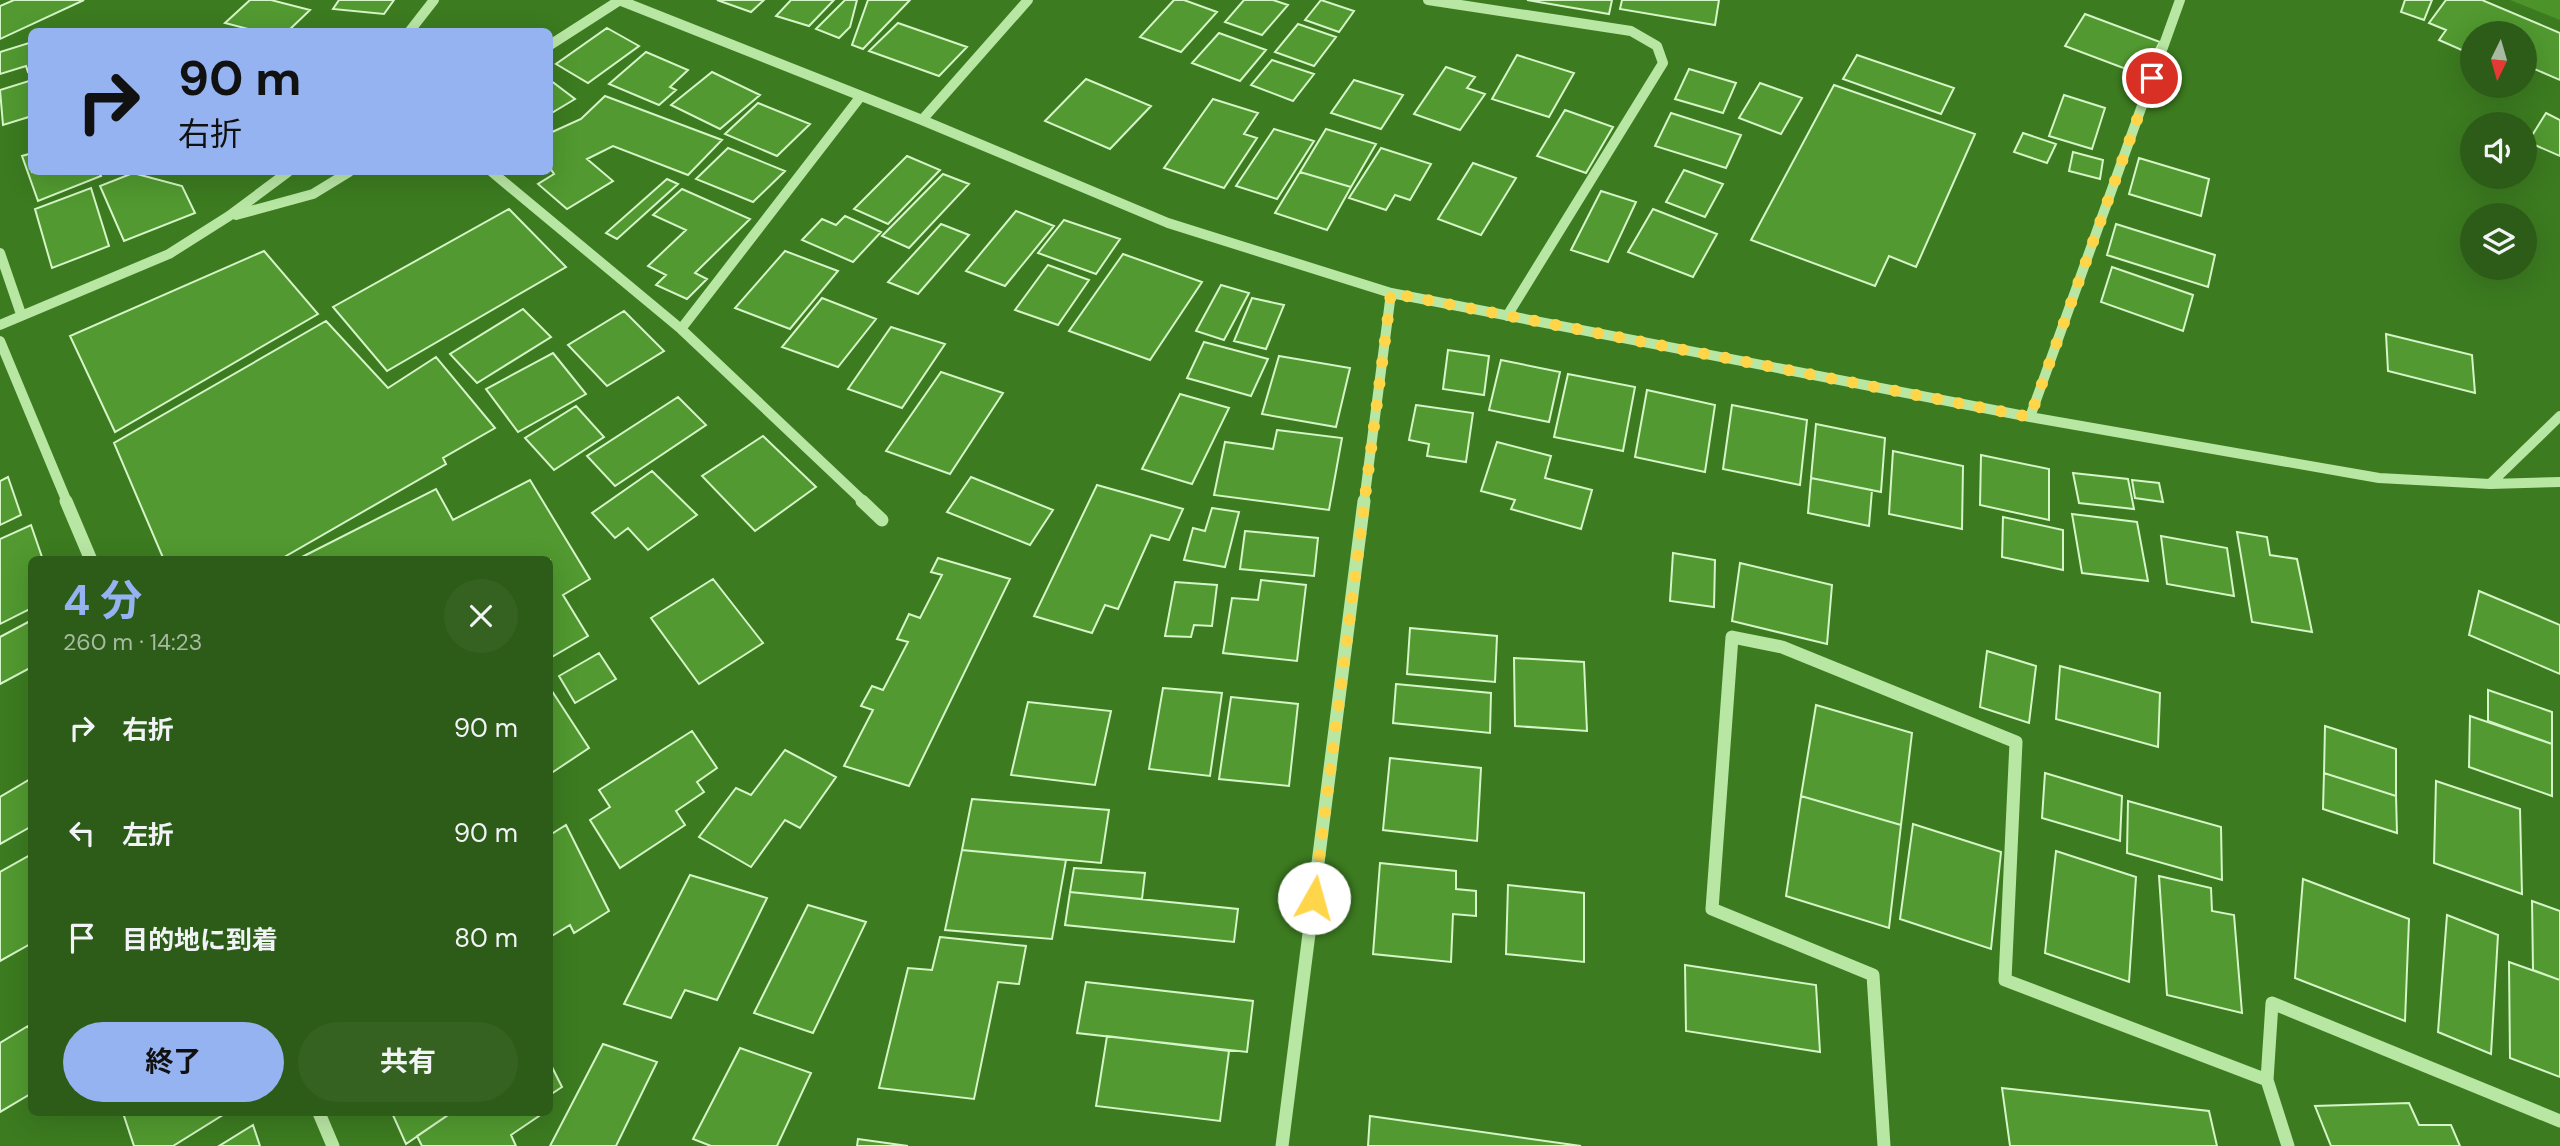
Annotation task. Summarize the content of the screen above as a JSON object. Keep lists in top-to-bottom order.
{
  "north": "bottom",
  "page": {
    "turn": ["90 m", "右折"],
    "heading": ["4 分", "260 m · 14:23"],
    "list": [
      {
        "name": "右折",
        "value": "90 m"
      },
      {
        "name": "左折",
        "value": "90 m"
      },
      {
        "name": "目的地に到着",
        "value": "80 m"
      }
    ],
    "buttons": ["終了", "共有"]
  }
}
